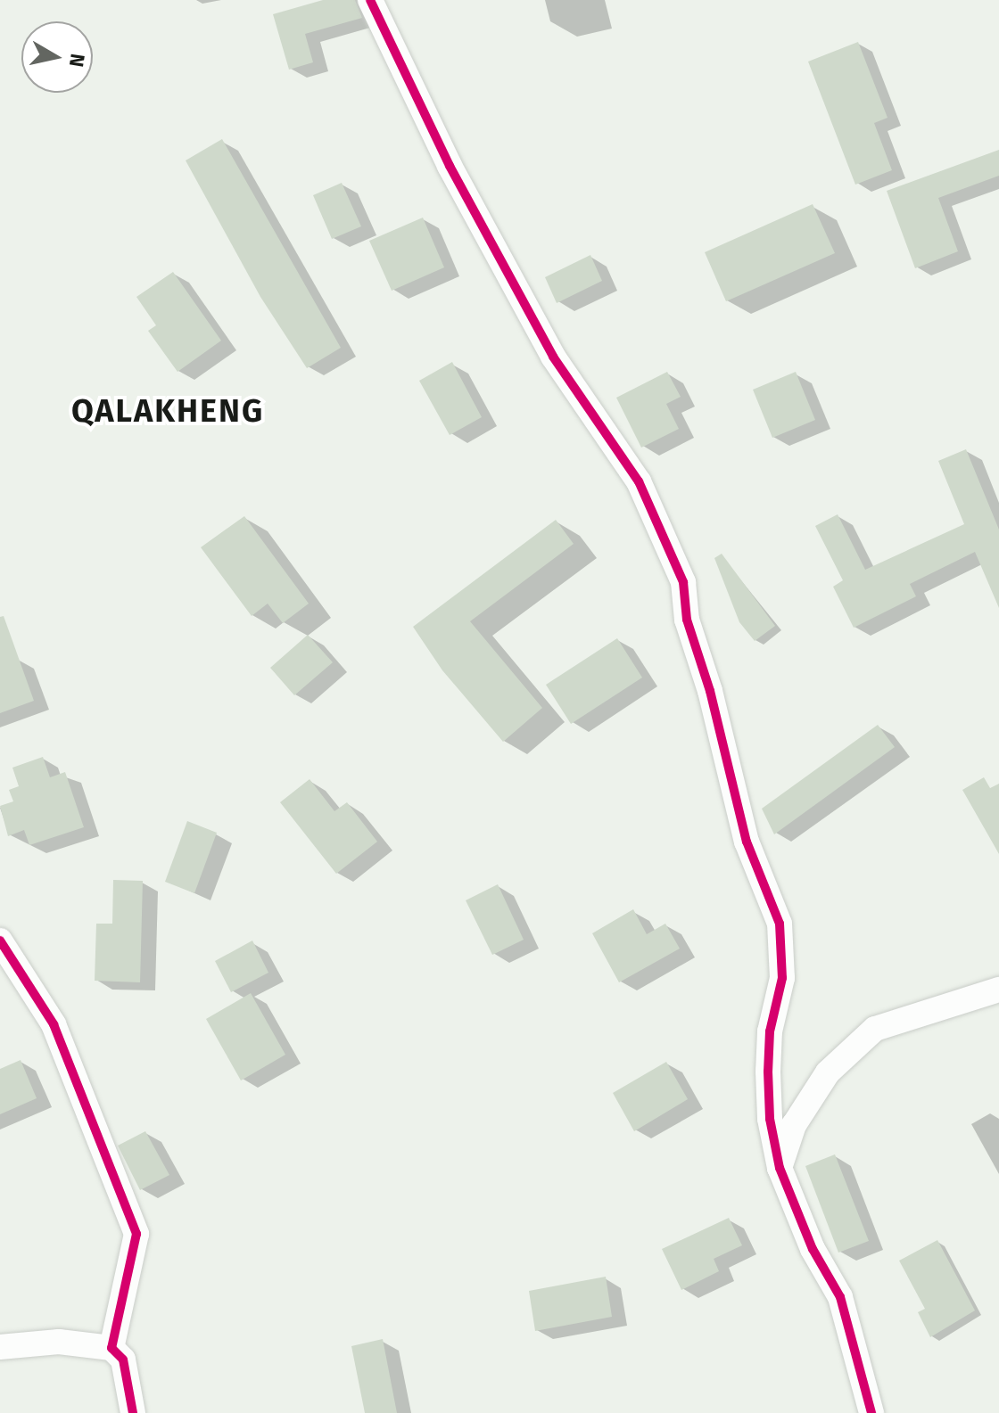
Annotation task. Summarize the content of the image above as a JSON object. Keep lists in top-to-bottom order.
{
  "districts": ["QALAKHENG"],
  "north": "right"
}
